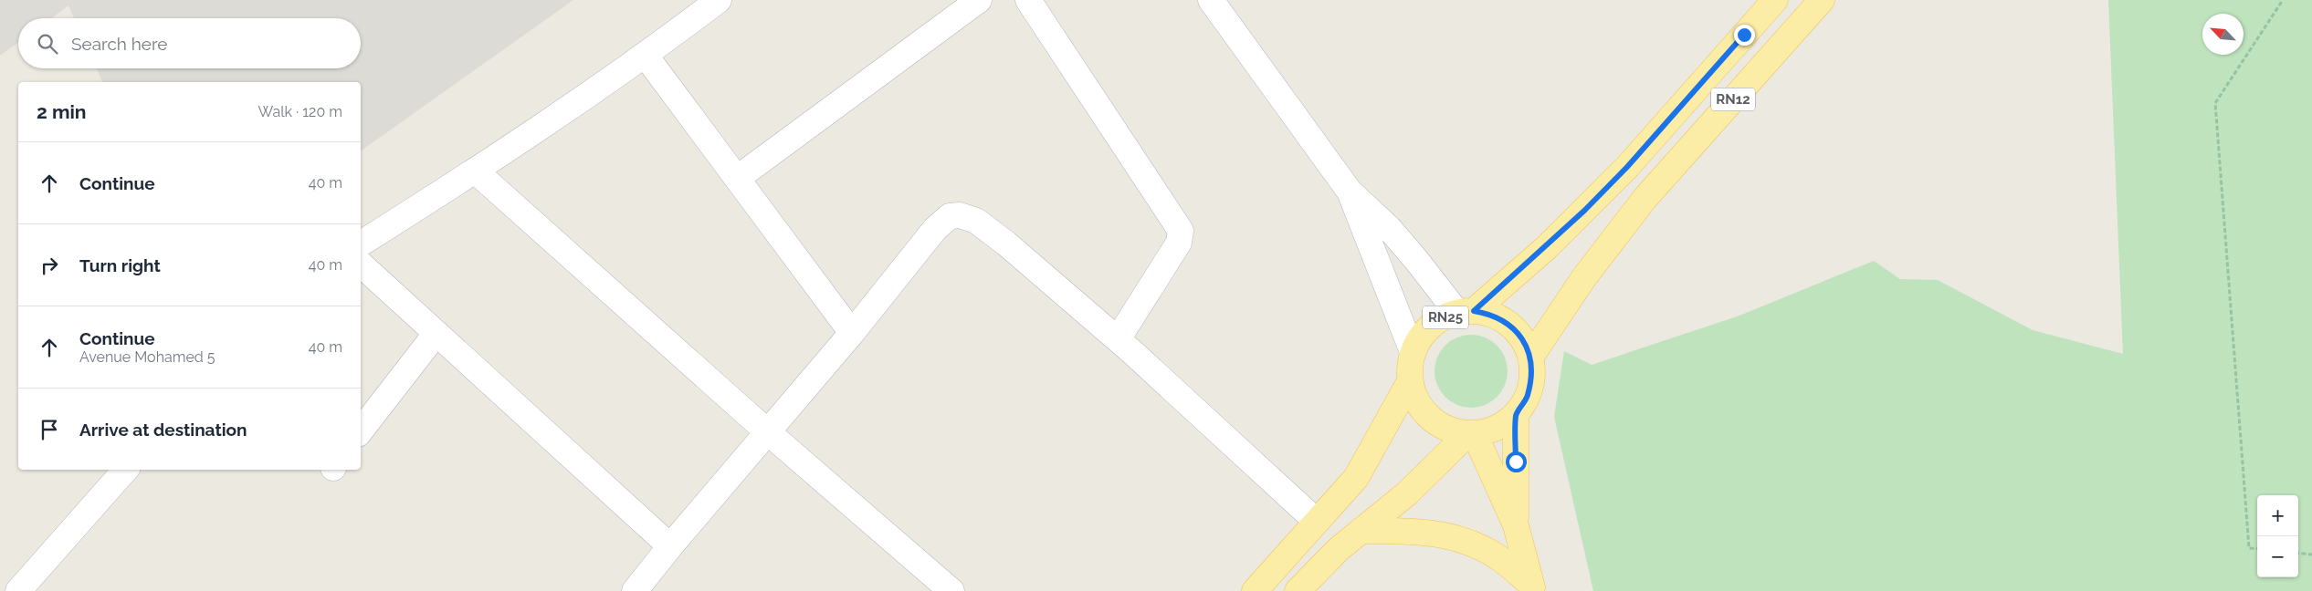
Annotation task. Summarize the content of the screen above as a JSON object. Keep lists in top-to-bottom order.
{
  "streets": {
    "main road": ["RN12", "RN25"]
  },
  "crossings": [
    ["RN12", "RN25"]
  ],
  "north": "top left",
  "page": {
    "search": "Search here",
    "heading": ["2 min", "Walk · 120 m"],
    "list": [
      ["Continue", "40 m"],
      ["Turn right", "40 m"],
      ["Continue", "Avenue Mohamed 5", "40 m"],
      "Arrive at destination"
    ],
    "map_buttons": ["+", "−"]
  }
}
